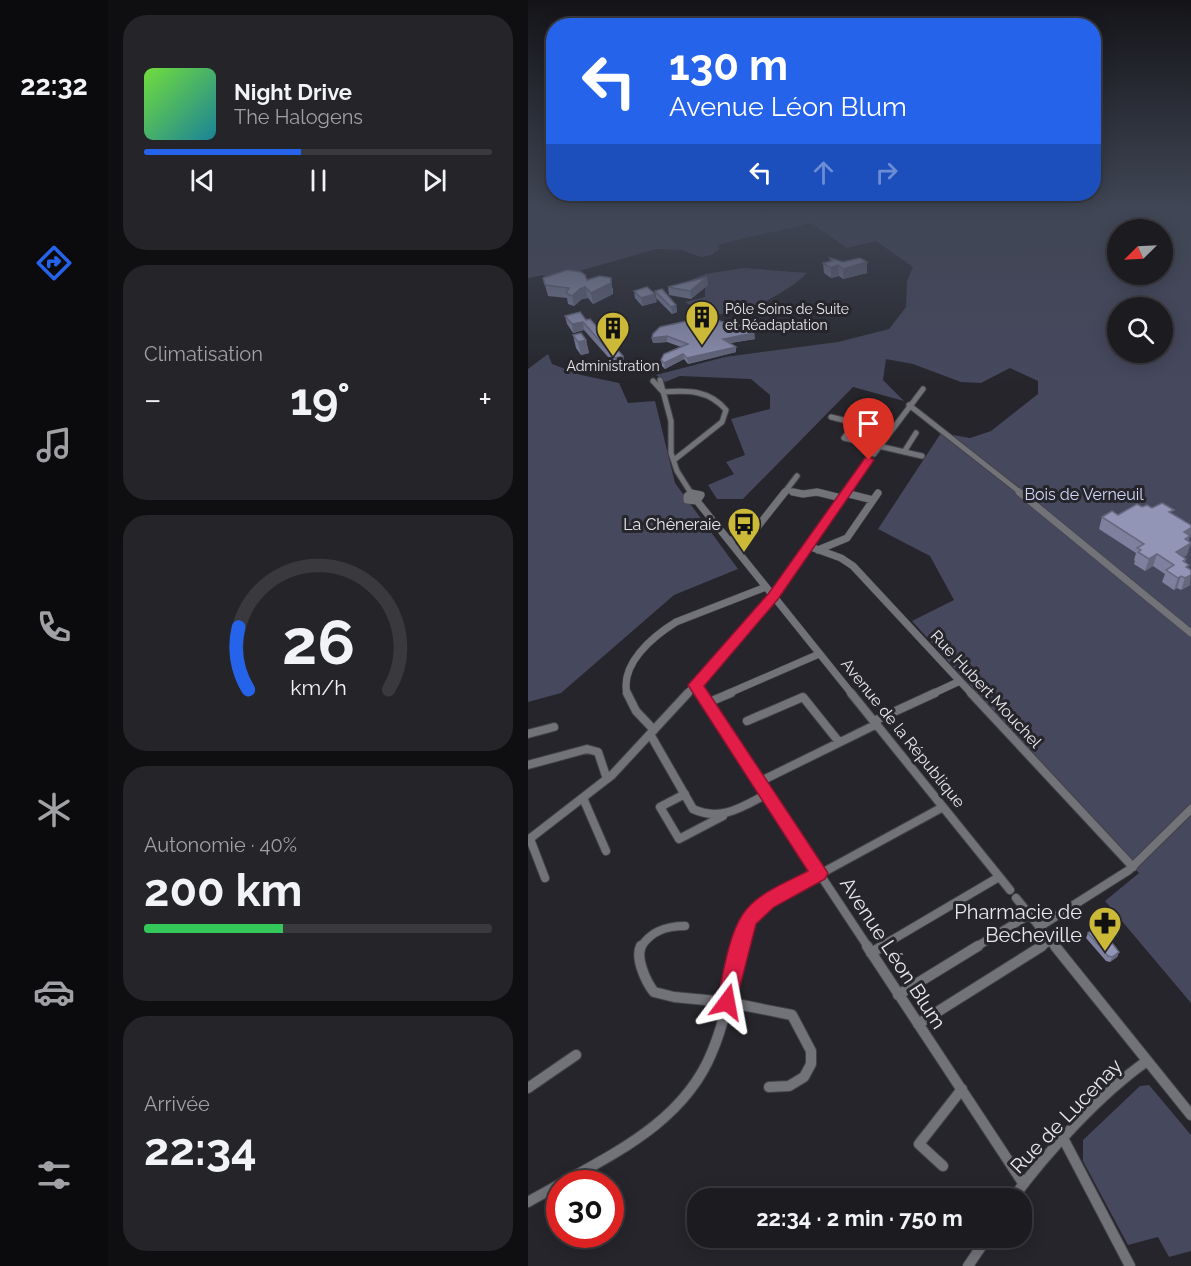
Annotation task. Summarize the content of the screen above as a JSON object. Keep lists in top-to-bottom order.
{
  "streets": {
    "street": [
      "Rue Hubert Mouchel",
      "Avenue de la République",
      "Avenue Léon Blum",
      "Rue de Lucenay"
    ]
  },
  "crossings": [
    ["Avenue Léon Blum", "Rue de Lucenay"]
  ],
  "parks": ["Bois de Verneuil"],
  "places": {
    "building": ["Pôle Soins de Suite et Réadaptation", "Administration"],
    "bus stop": ["La Chêneraie"],
    "pharmacy": ["Pharmacie de Becheville"]
  },
  "north": "bottom left",
  "page": {
    "tabs": "22:32",
    "turn": ["130 m", "Avenue Léon Blum"],
    "song": ["Night Drive", "The Halogens"],
    "tile": [
      "Climatisation",
      ["Autonomie · 40%", "200 km"],
      ["Arrivée", "22:34"]
    ],
    "heat": ["−", "19°", "+"],
    "limit": "30",
    "trip": "22:34 · 2 min · 750 m",
    "gauge": ["26", "km/h"]
  }
}
